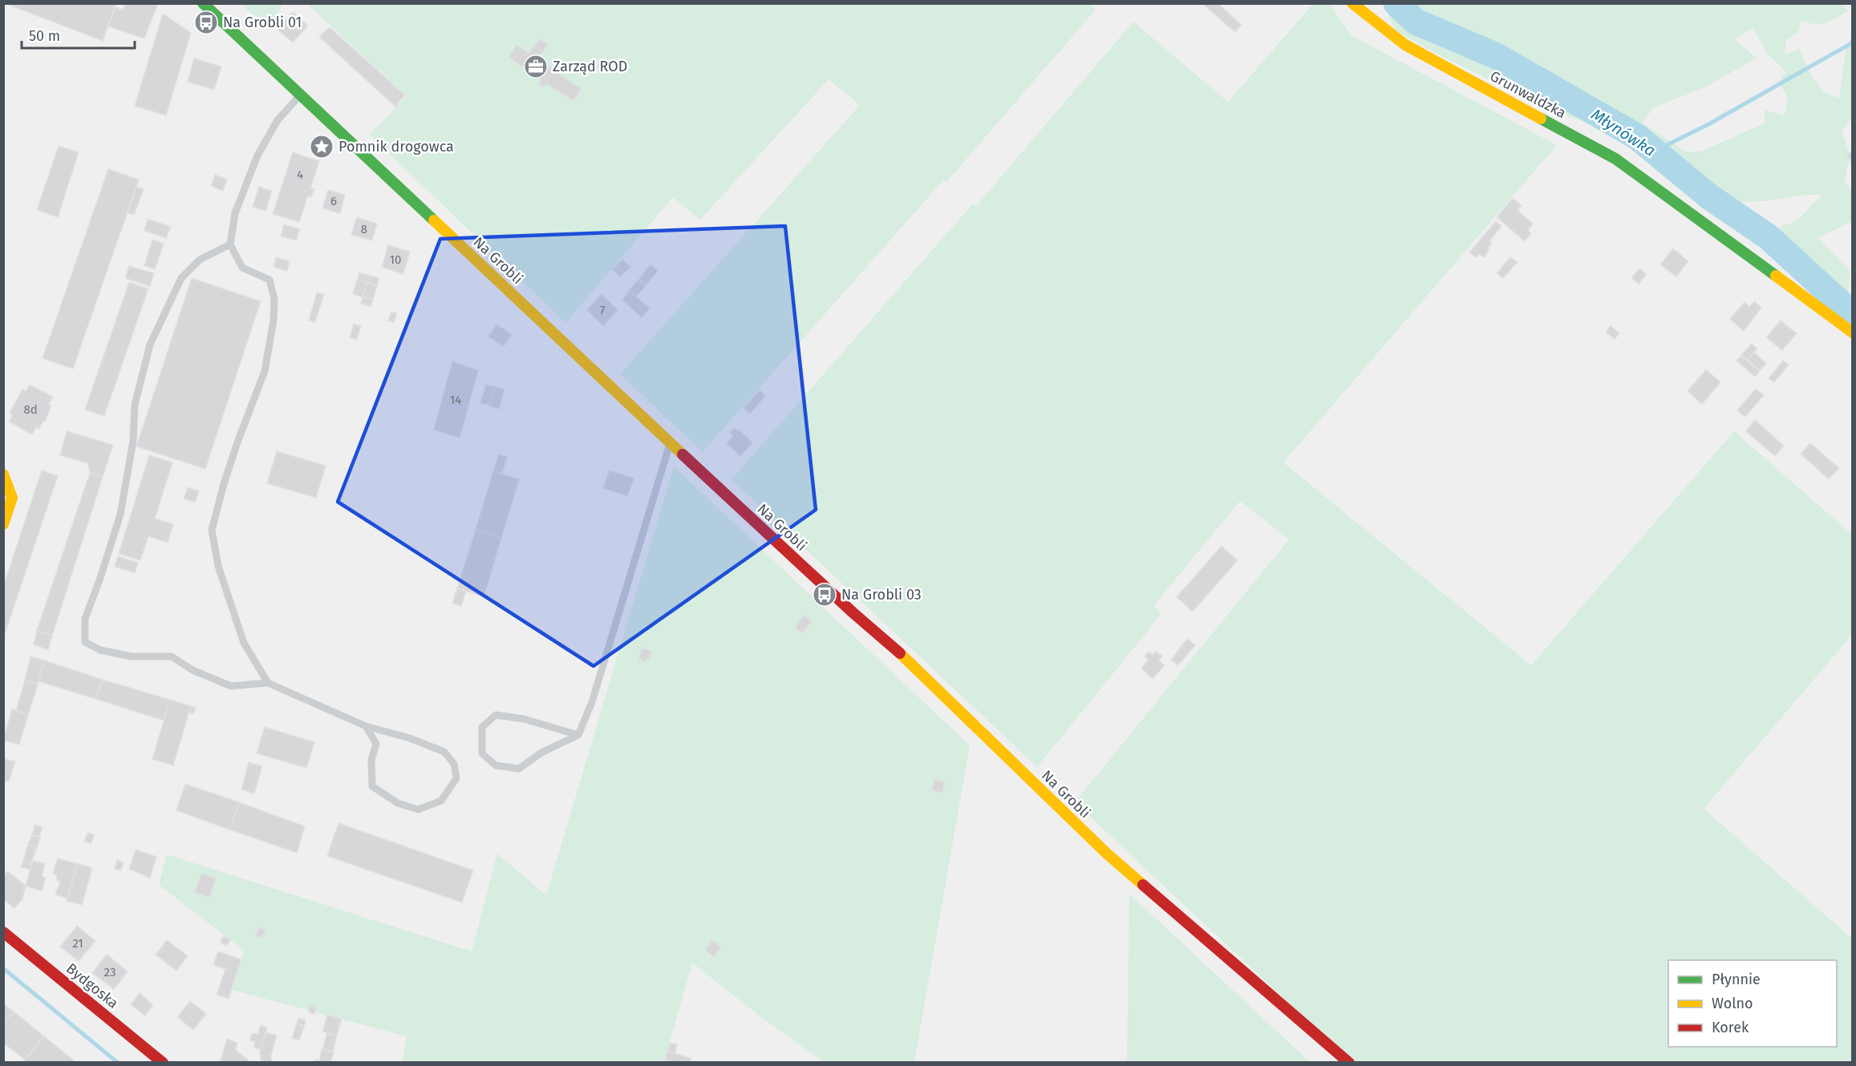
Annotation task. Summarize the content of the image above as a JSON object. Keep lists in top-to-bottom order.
{
  "streets": {
    "street": ["Grunwaldzka", "Na Grobli", "Bydgoska"]
  },
  "water": ["Młynówka"],
  "places": {
    "bus stop": ["Na Grobli 01", "Na Grobli 03"],
    "office": ["Zarząd ROD"],
    "place": ["Pomnik drogowca"]
  },
  "house_numbers": [
    "4",
    "6",
    "8",
    "10",
    "7",
    "14",
    "8d",
    "21",
    "23"
  ],
  "legend": ["Płynnie", "Wolno", "Korek"],
  "scale_bar": "50 m"
}
